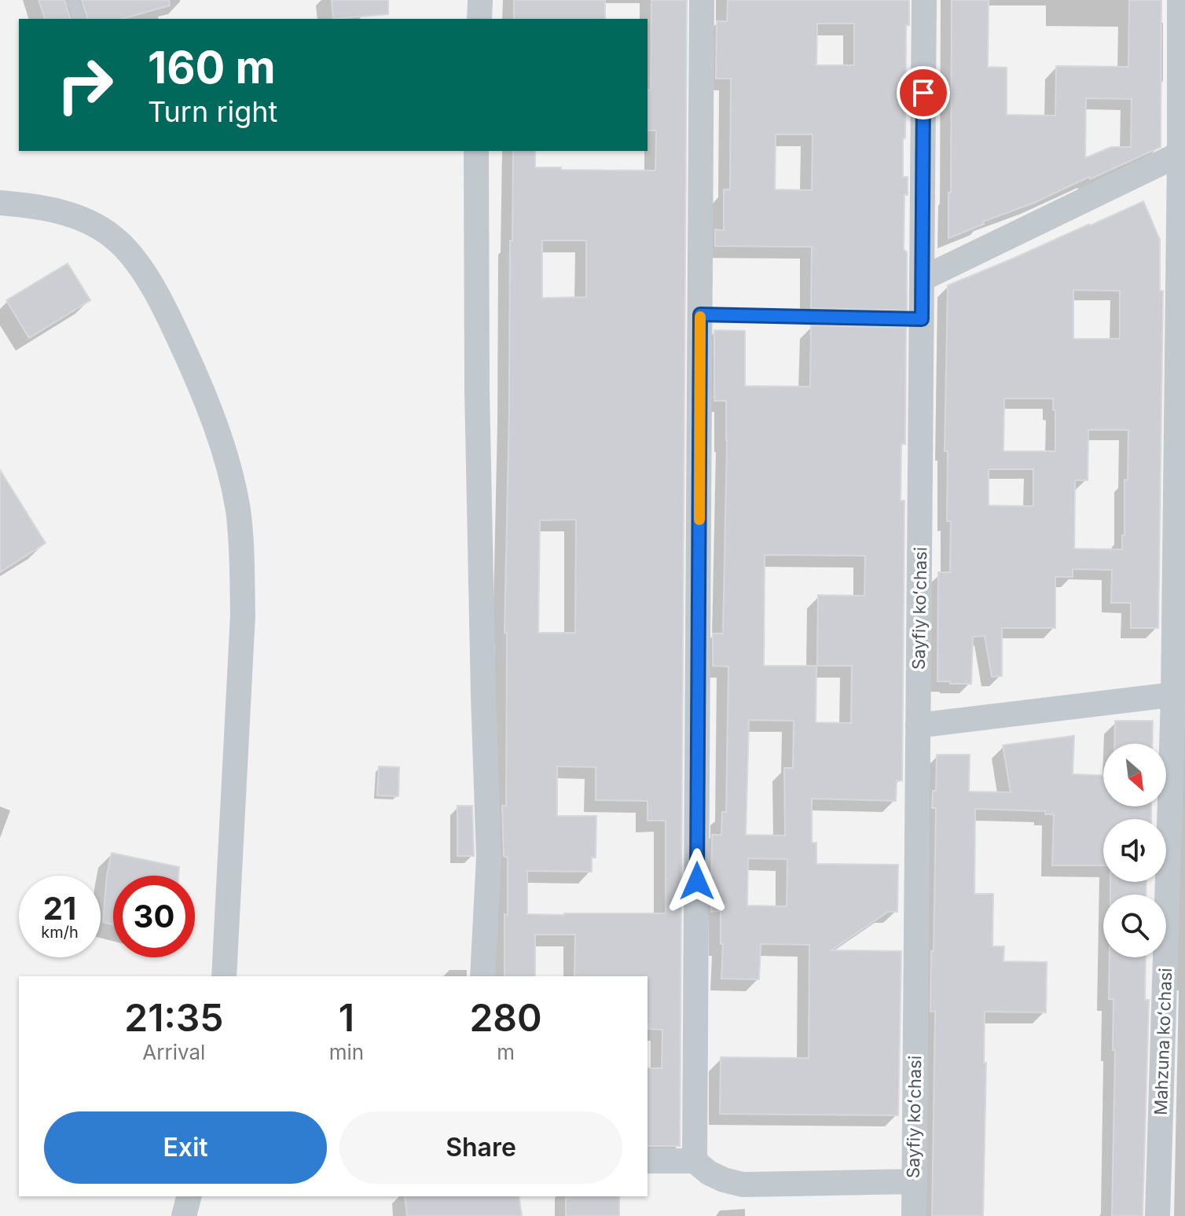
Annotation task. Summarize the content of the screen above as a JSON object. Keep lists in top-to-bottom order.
{
  "streets": {
    "street": ["Sayfiy koʻchasi", "Mahzuna koʻchasi"]
  },
  "north": "bottom right",
  "page": {
    "turn": ["160 m", "Turn right"],
    "speed": "21 km/h",
    "limit": "30",
    "eta": [
      "21:35",
      "Arrival",
      "1",
      "min",
      "280",
      "m"
    ],
    "buttons": ["Exit", "Share"]
  }
}
